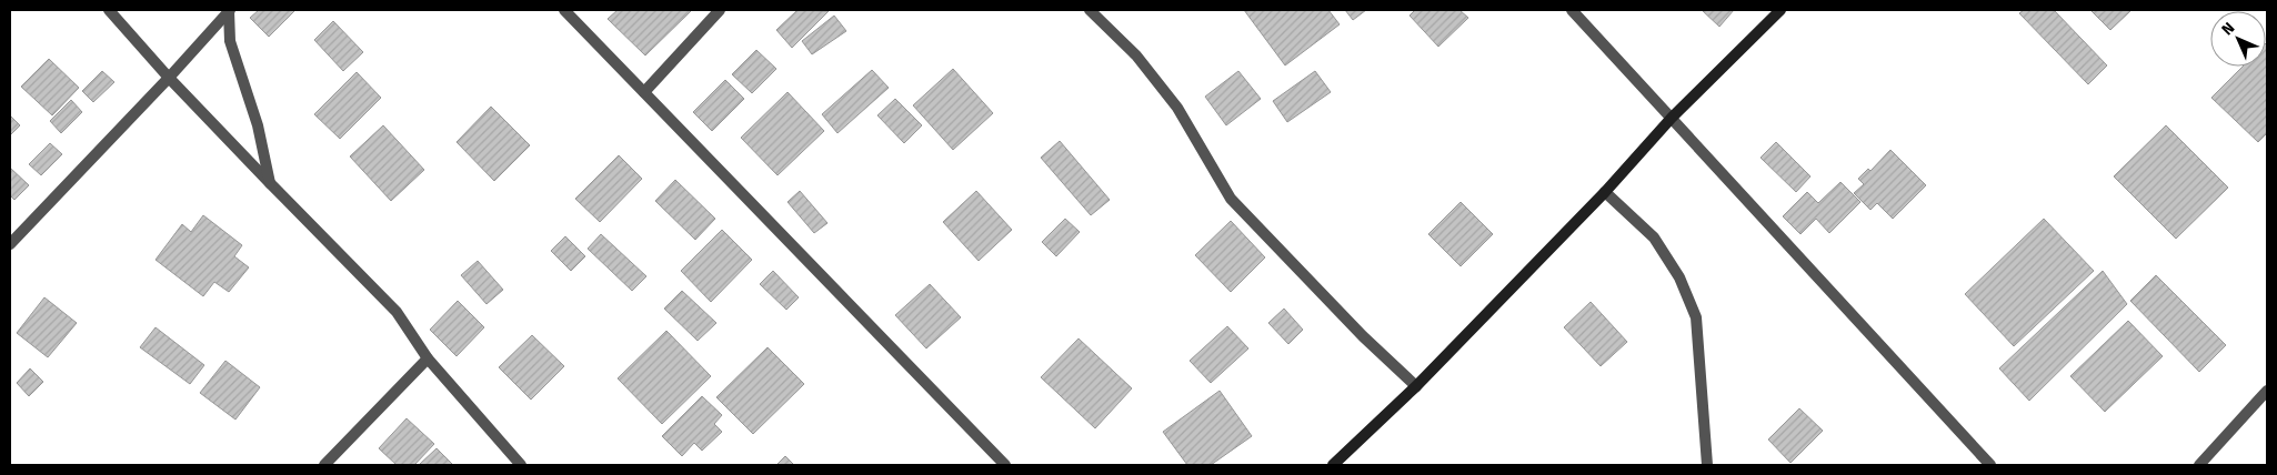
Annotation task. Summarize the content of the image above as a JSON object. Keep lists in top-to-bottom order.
{
  "north": "top left"
}
